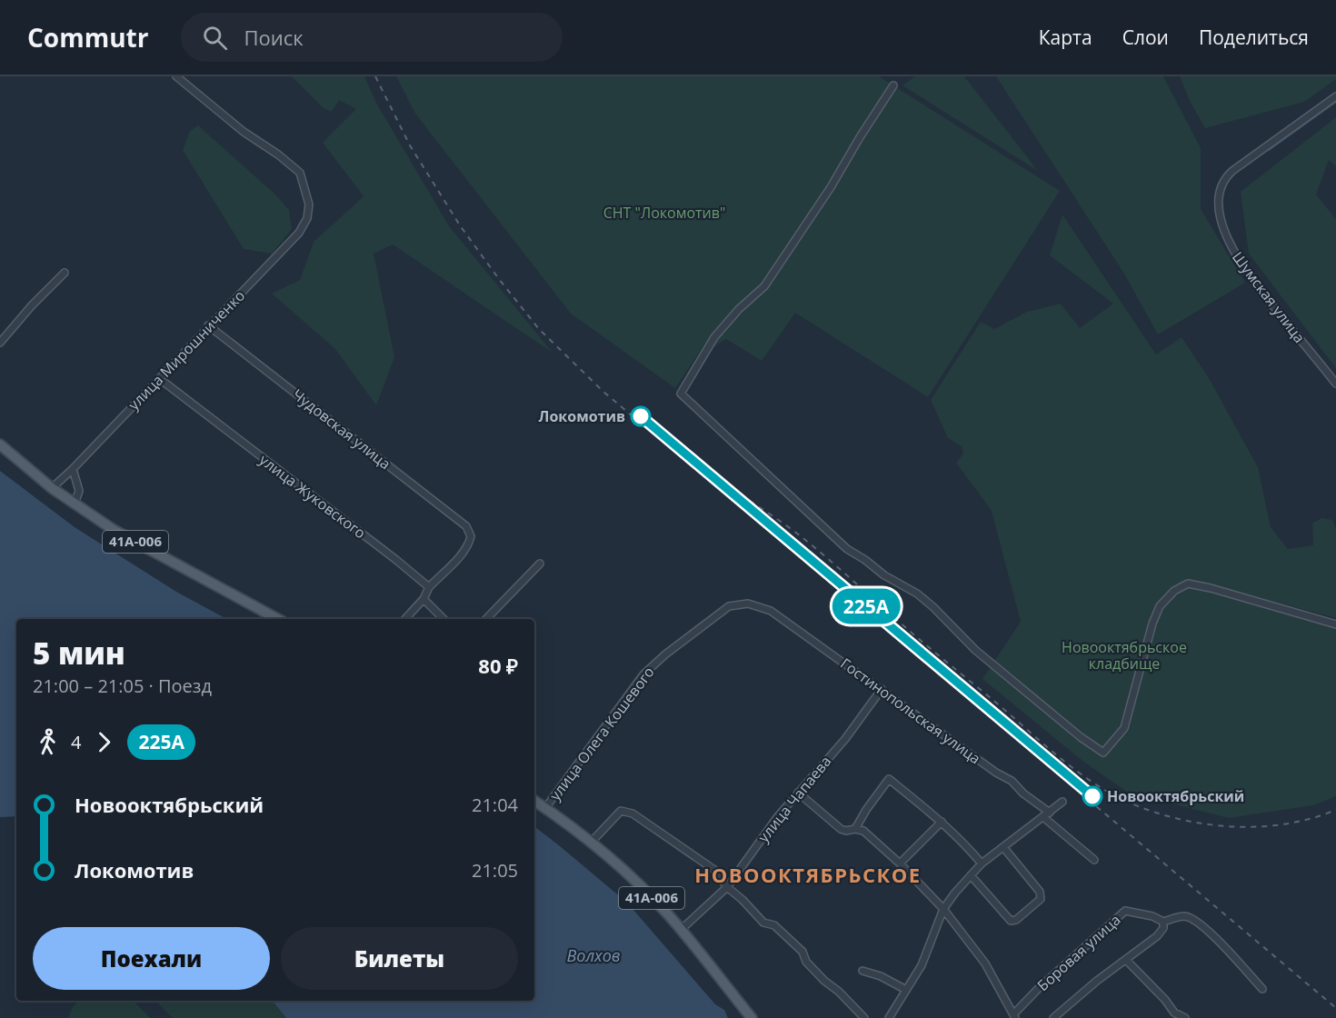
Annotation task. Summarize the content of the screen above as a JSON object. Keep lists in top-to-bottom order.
{
  "streets": {
    "main road": ["41А-006"],
    "street": [
      "Шумская улица",
      "улица Мирошниченко",
      "Чудовская улица",
      "улица Жуковского",
      "Гостинопольская улица",
      "улица Олега Кошевого",
      "улица Чапаева",
      "Боровая улица"
    ]
  },
  "crossings": [
    ["улица Мирошниченко", "Чудовская улица"],
    ["улица Мирошниченко", "улица Жуковского"],
    ["улица Мирошниченко", "41А-006"],
    ["Чудовская улица", "улица Жуковского"],
    ["41А-006", "улица Олега Кошевого"],
    ["41А-006", "улица Чапаева"],
    ["Гостинопольская улица", "улица Олега Кошевого"],
    ["Гостинопольская улица", "улица Чапаева"]
  ],
  "districts": ["НОВООКТЯБРЬСКОЕ"],
  "water": ["Волхов"],
  "parks": ["СНТ \"Локомотив\"", "Новооктябрьское кладбище"],
  "places": ["Локомотив", "Новооктябрьский"],
  "page": {
    "header": "Commutr",
    "search": "Поиск",
    "nav": ["Карта", "Слои", "Поделиться"],
    "on_map": "225А",
    "heading": ["5 мин", "21:00 – 21:05 · Поезд", "80 ₽"],
    "legs": ["4", "225А"],
    "list": [
      {
        "name": "Новооктябрьский",
        "value": "21:04"
      },
      {
        "name": "Локомотив",
        "value": "21:05"
      }
    ],
    "buttons": ["Поехали", "Билеты"]
  }
}
